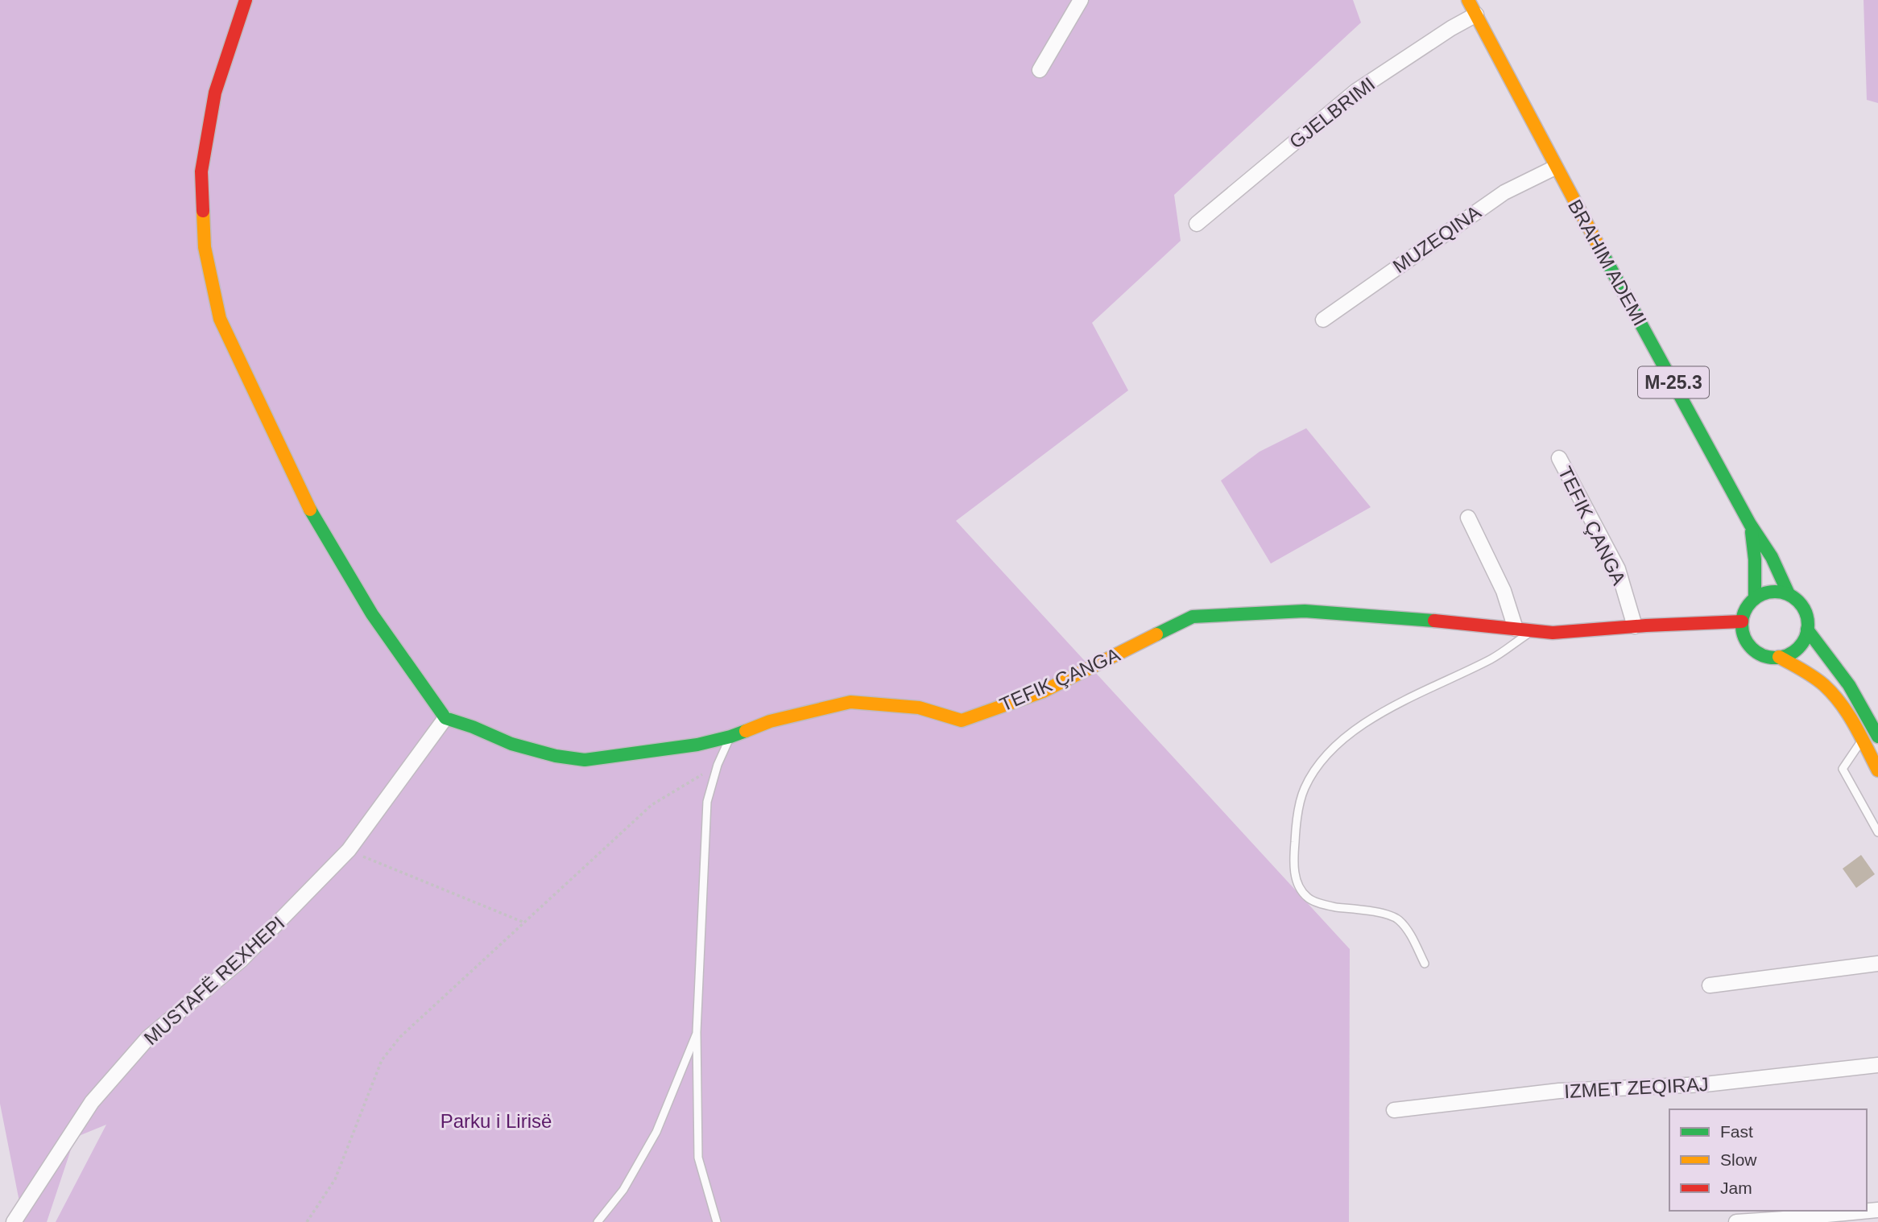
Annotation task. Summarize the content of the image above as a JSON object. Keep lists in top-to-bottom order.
{
  "streets": {
    "street": [
      "GJELBRIMI",
      "MUZEQINA",
      "BRAHIM ADEMI",
      "M-25.3",
      "TEFIK ÇANGA",
      "MUSTAFË REXHEPI",
      "IZMET ZEQIRAJ"
    ]
  },
  "crossings": [
    ["GJELBRIMI", "BRAHIM ADEMI"],
    ["MUZEQINA", "BRAHIM ADEMI"],
    ["BRAHIM ADEMI", "TEFIK ÇANGA"],
    ["TEFIK ÇANGA", "MUSTAFË REXHEPI"]
  ],
  "parks": ["Parku i Lirisë"],
  "legend": ["Fast", "Slow", "Jam"]
}
